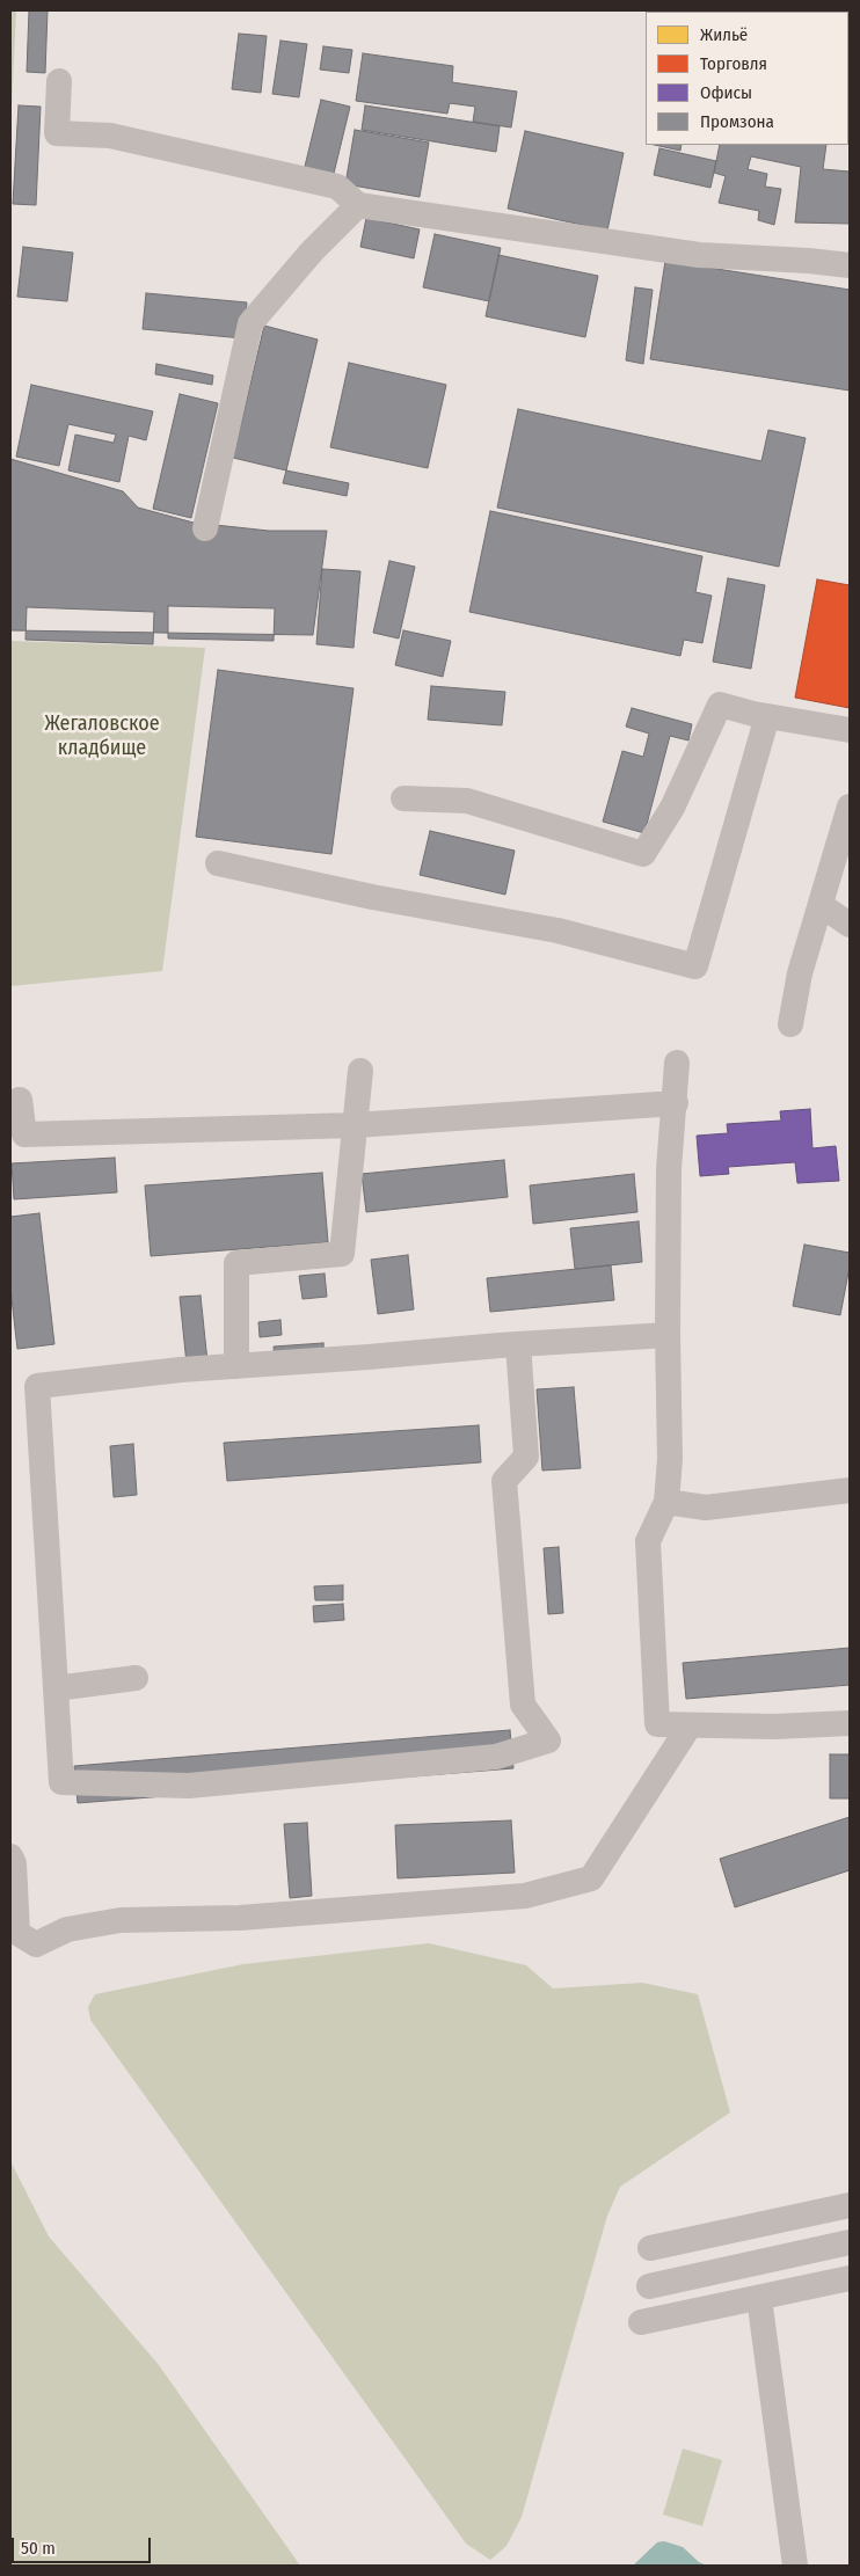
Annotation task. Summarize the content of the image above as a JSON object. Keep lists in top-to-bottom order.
{
  "parks": ["Жегаловское кладбище"],
  "legend": [
    "Жильё",
    "Торговля",
    "Офисы",
    "Промзона"
  ],
  "scale_bar": "50 m"
}
